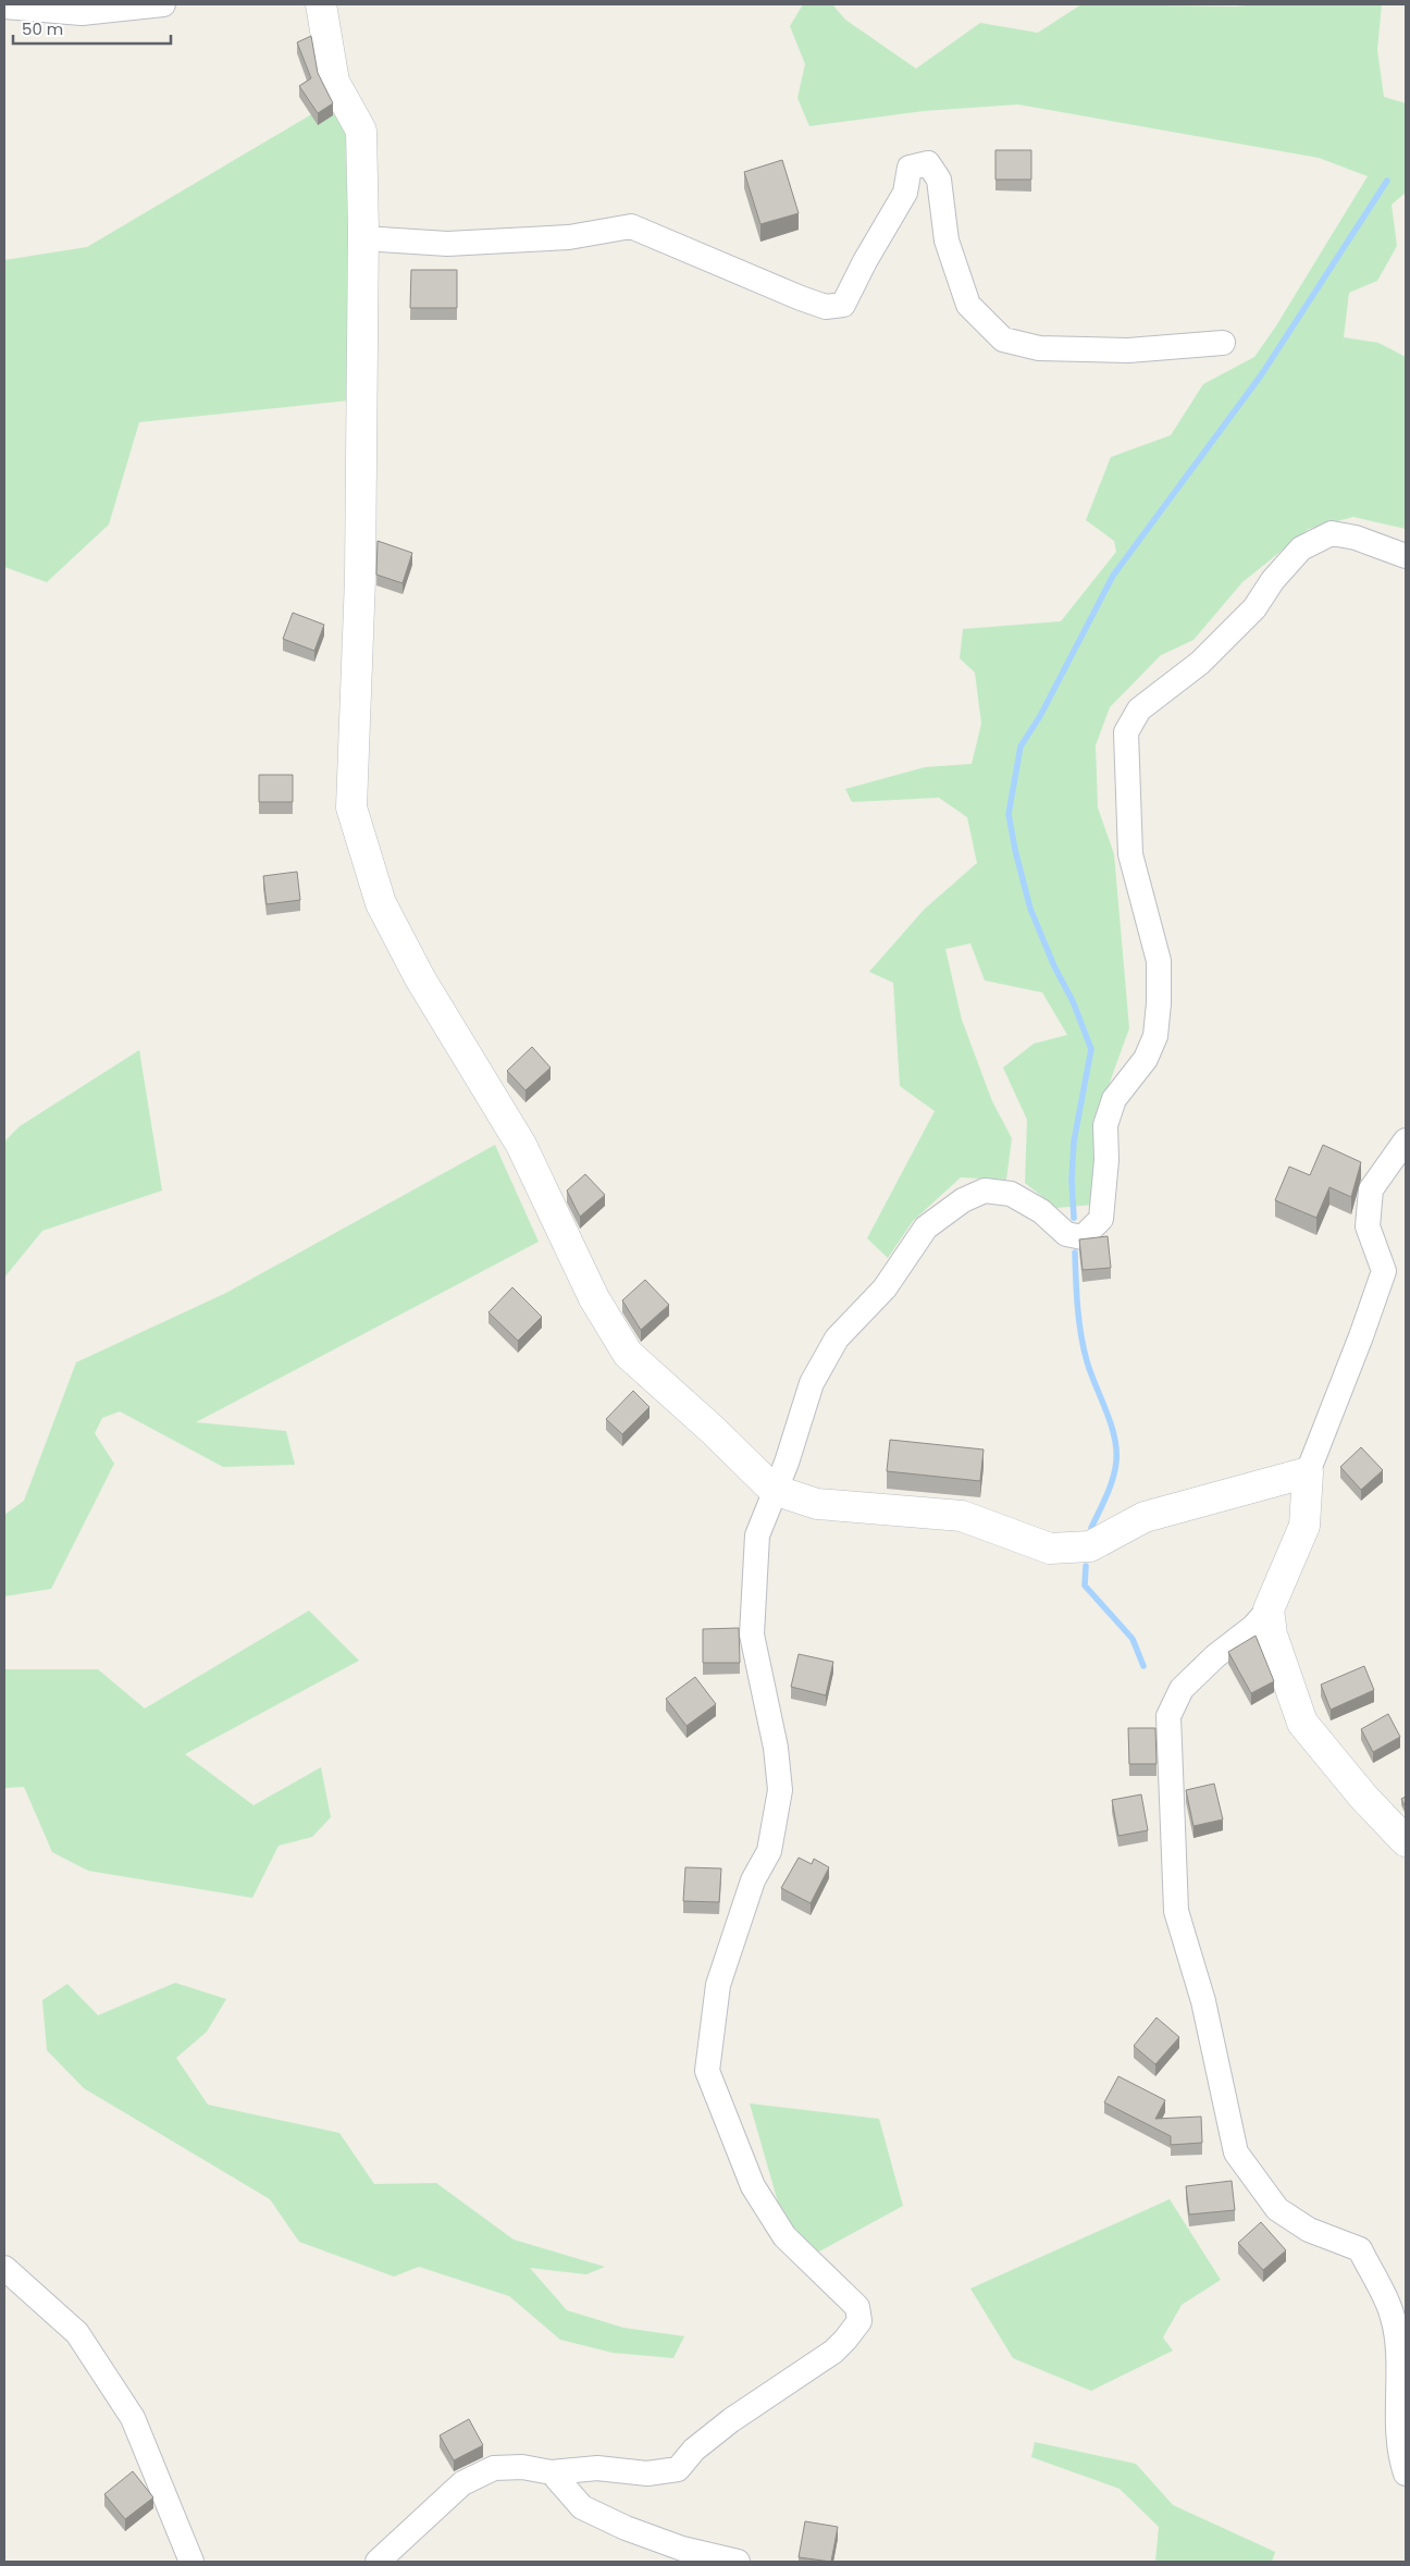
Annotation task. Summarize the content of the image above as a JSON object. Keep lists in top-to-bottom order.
{
  "scale_bar": "50 m"
}
